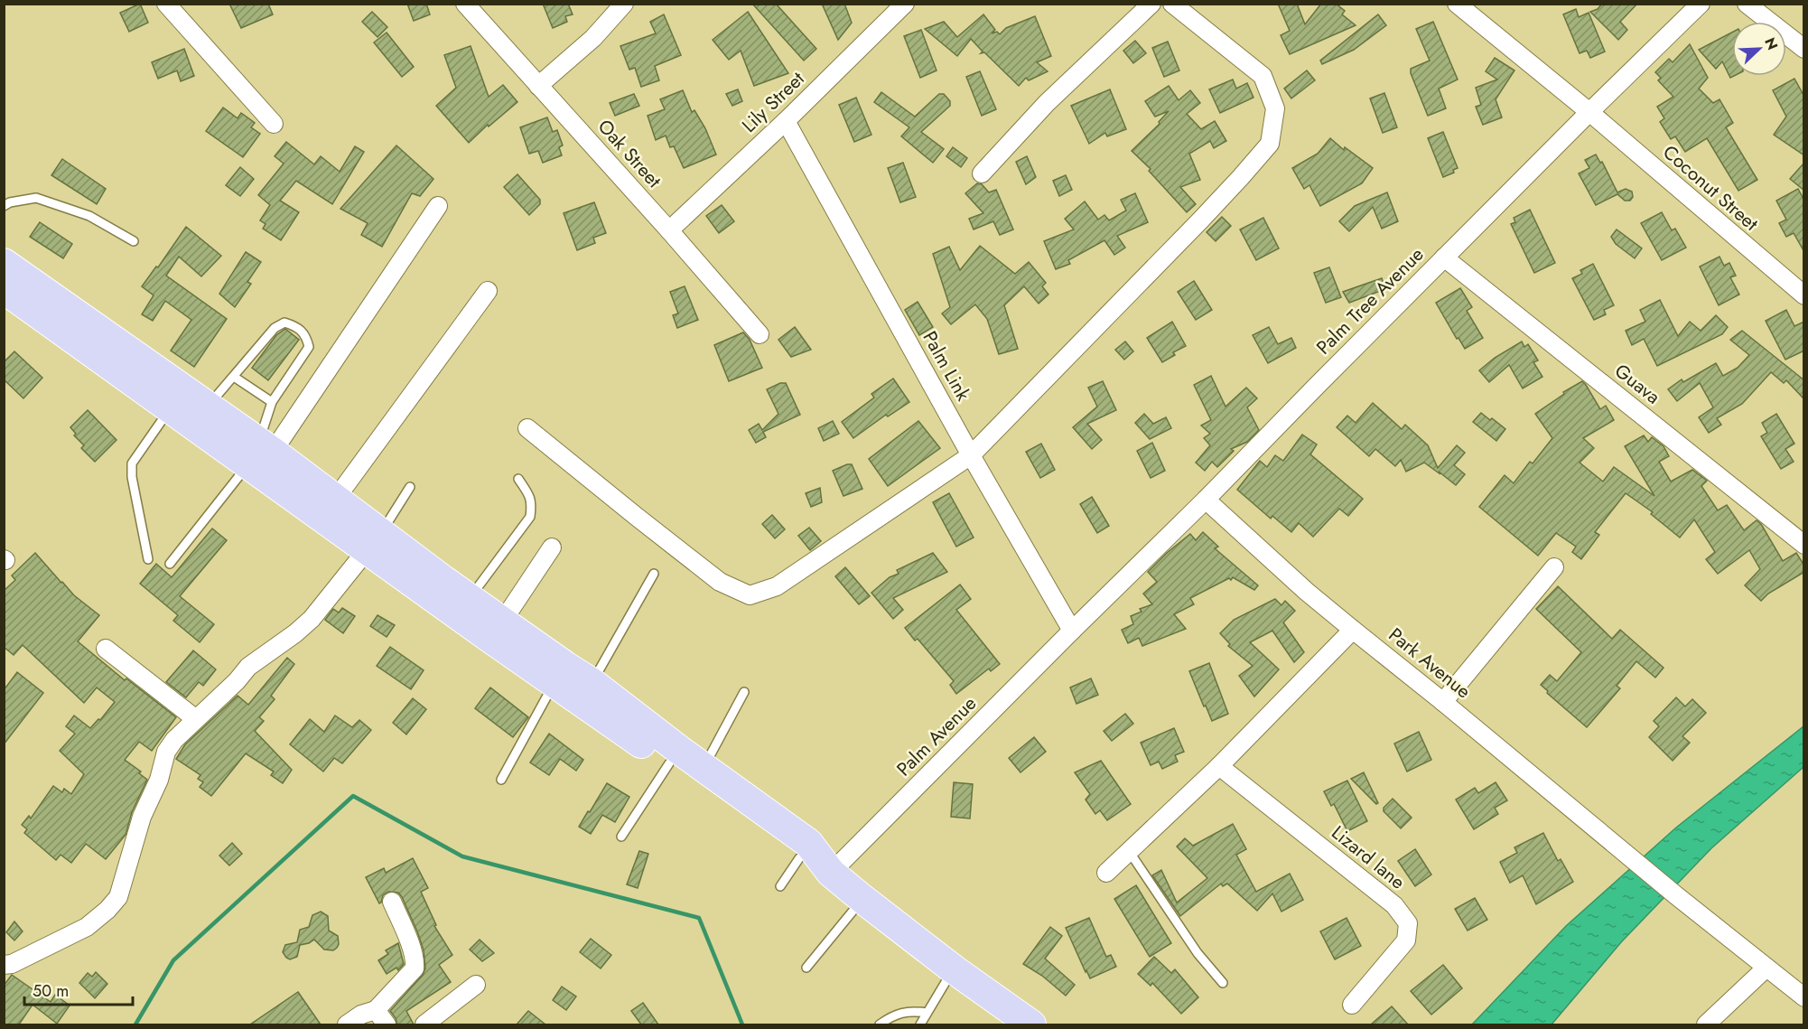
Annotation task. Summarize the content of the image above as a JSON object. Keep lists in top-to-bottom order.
{
  "streets": {
    "street": [
      "Lily Street",
      "Oak Street",
      "Coconut Street",
      "Palm Tree Avenue",
      "Palm Link",
      "Guava",
      "Park Avenue",
      "Palm Avenue",
      "Lizard lane"
    ]
  },
  "crossings": [
    ["Lily Street", "Oak Street"],
    ["Lily Street", "Palm Link"],
    ["Coconut Street", "Palm Tree Avenue"],
    ["Palm Tree Avenue", "Palm Link"],
    ["Palm Tree Avenue", "Guava"],
    ["Palm Tree Avenue", "Park Avenue"],
    ["Palm Tree Avenue", "Palm Avenue"],
    ["Palm Link", "Palm Avenue"]
  ],
  "scale_bar": "50 m",
  "north": "top right"
}
